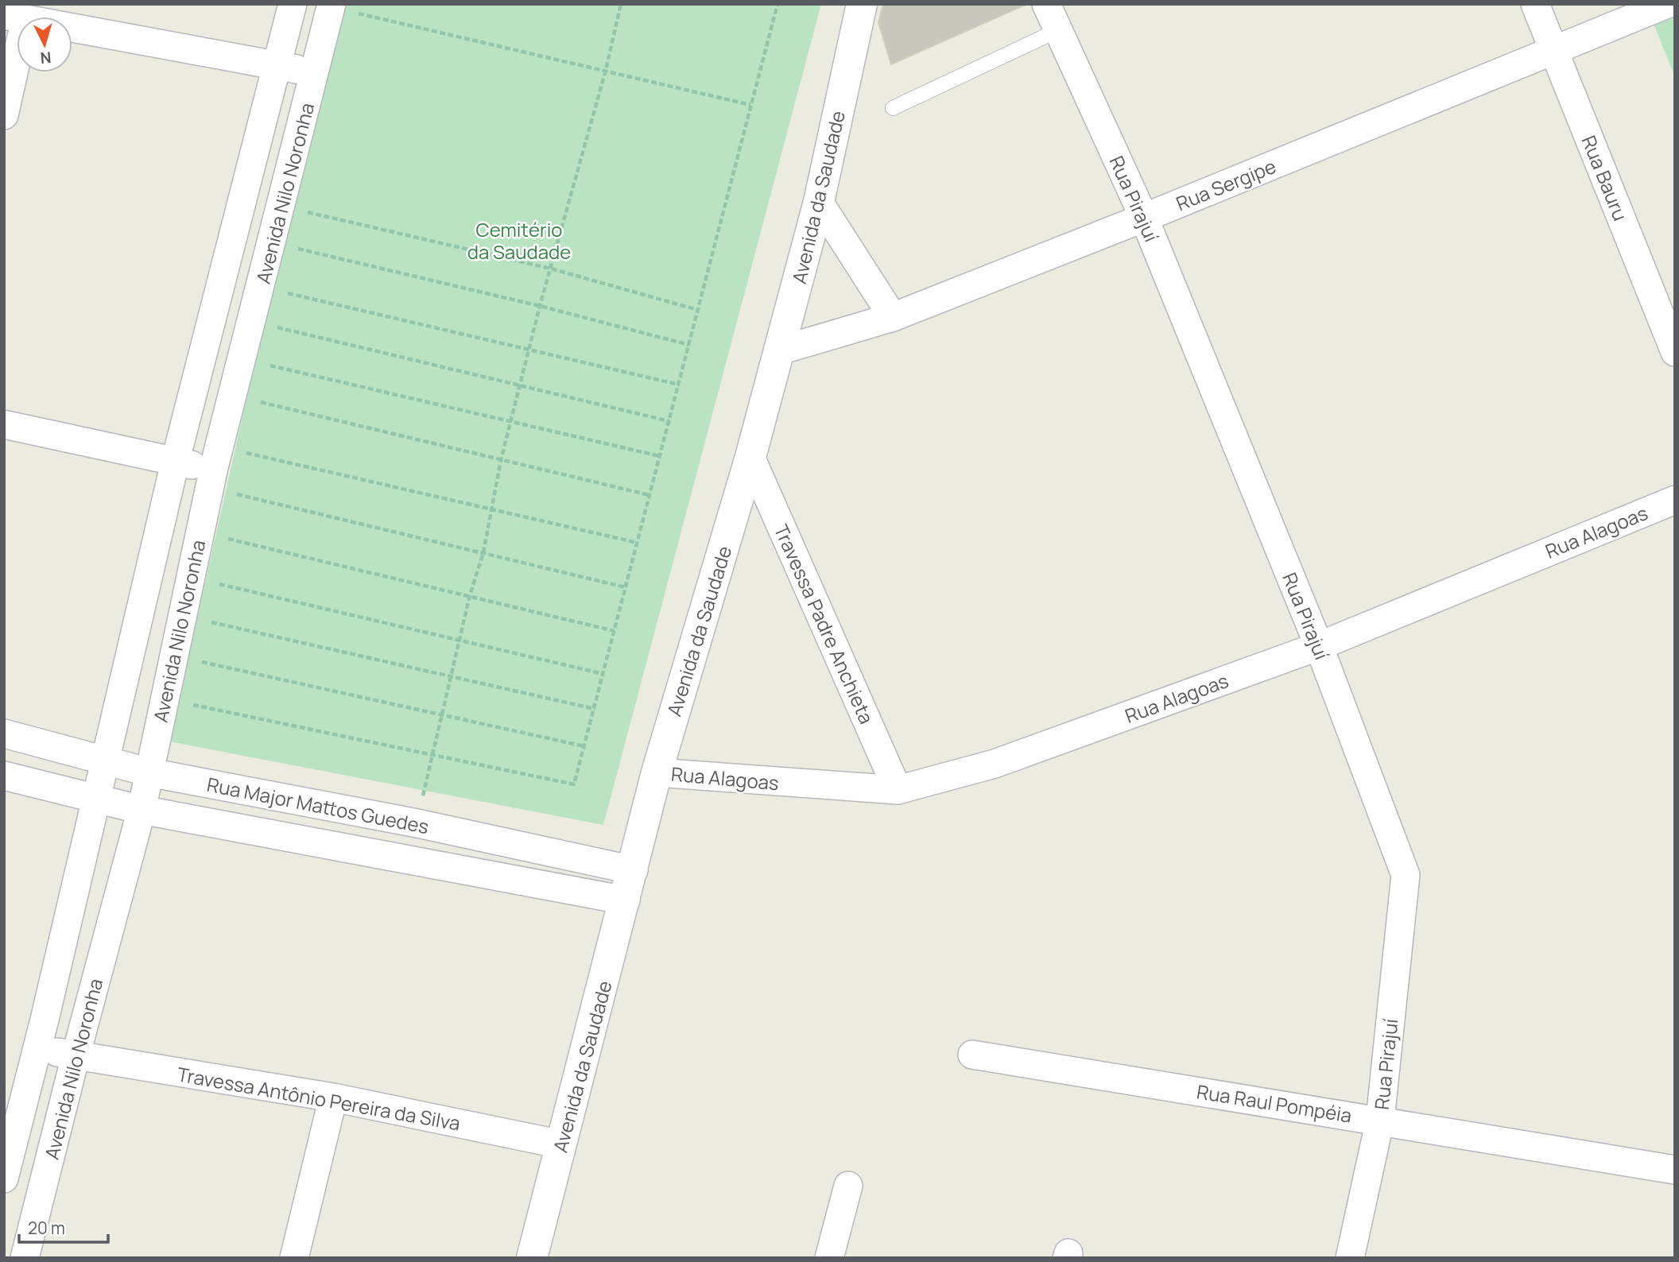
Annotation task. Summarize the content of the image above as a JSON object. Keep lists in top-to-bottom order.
{
  "streets": {
    "main road": ["Avenida da Saudade"],
    "street": [
      "Rua Bauru",
      "Rua Sergipe",
      "Avenida Nilo Noronha",
      "Rua Pirajuí",
      "Rua Alagoas",
      "Travessa Padre Anchieta",
      "Rua Major Mattos Guedes",
      "Travessa Antônio Pereira da Silva",
      "Rua Raul Pompéia"
    ]
  },
  "crossings": [
    ["Rua Bauru", "Rua Sergipe"],
    ["Rua Sergipe", "Avenida da Saudade"],
    ["Rua Sergipe", "Rua Pirajuí"],
    ["Avenida Nilo Noronha", "Rua Major Mattos Guedes"],
    ["Avenida Nilo Noronha", "Travessa Antônio Pereira da Silva"],
    ["Avenida da Saudade", "Rua Alagoas"],
    ["Avenida da Saudade", "Travessa Padre Anchieta"],
    ["Avenida da Saudade", "Rua Major Mattos Guedes"],
    ["Avenida da Saudade", "Travessa Antônio Pereira da Silva"],
    ["Rua Pirajuí", "Rua Alagoas"],
    ["Rua Pirajuí", "Rua Raul Pompéia"],
    ["Rua Alagoas", "Travessa Padre Anchieta"]
  ],
  "parks": ["Cemitério da Saudade"],
  "scale_bar": "20 m",
  "north": "bottom"
}
